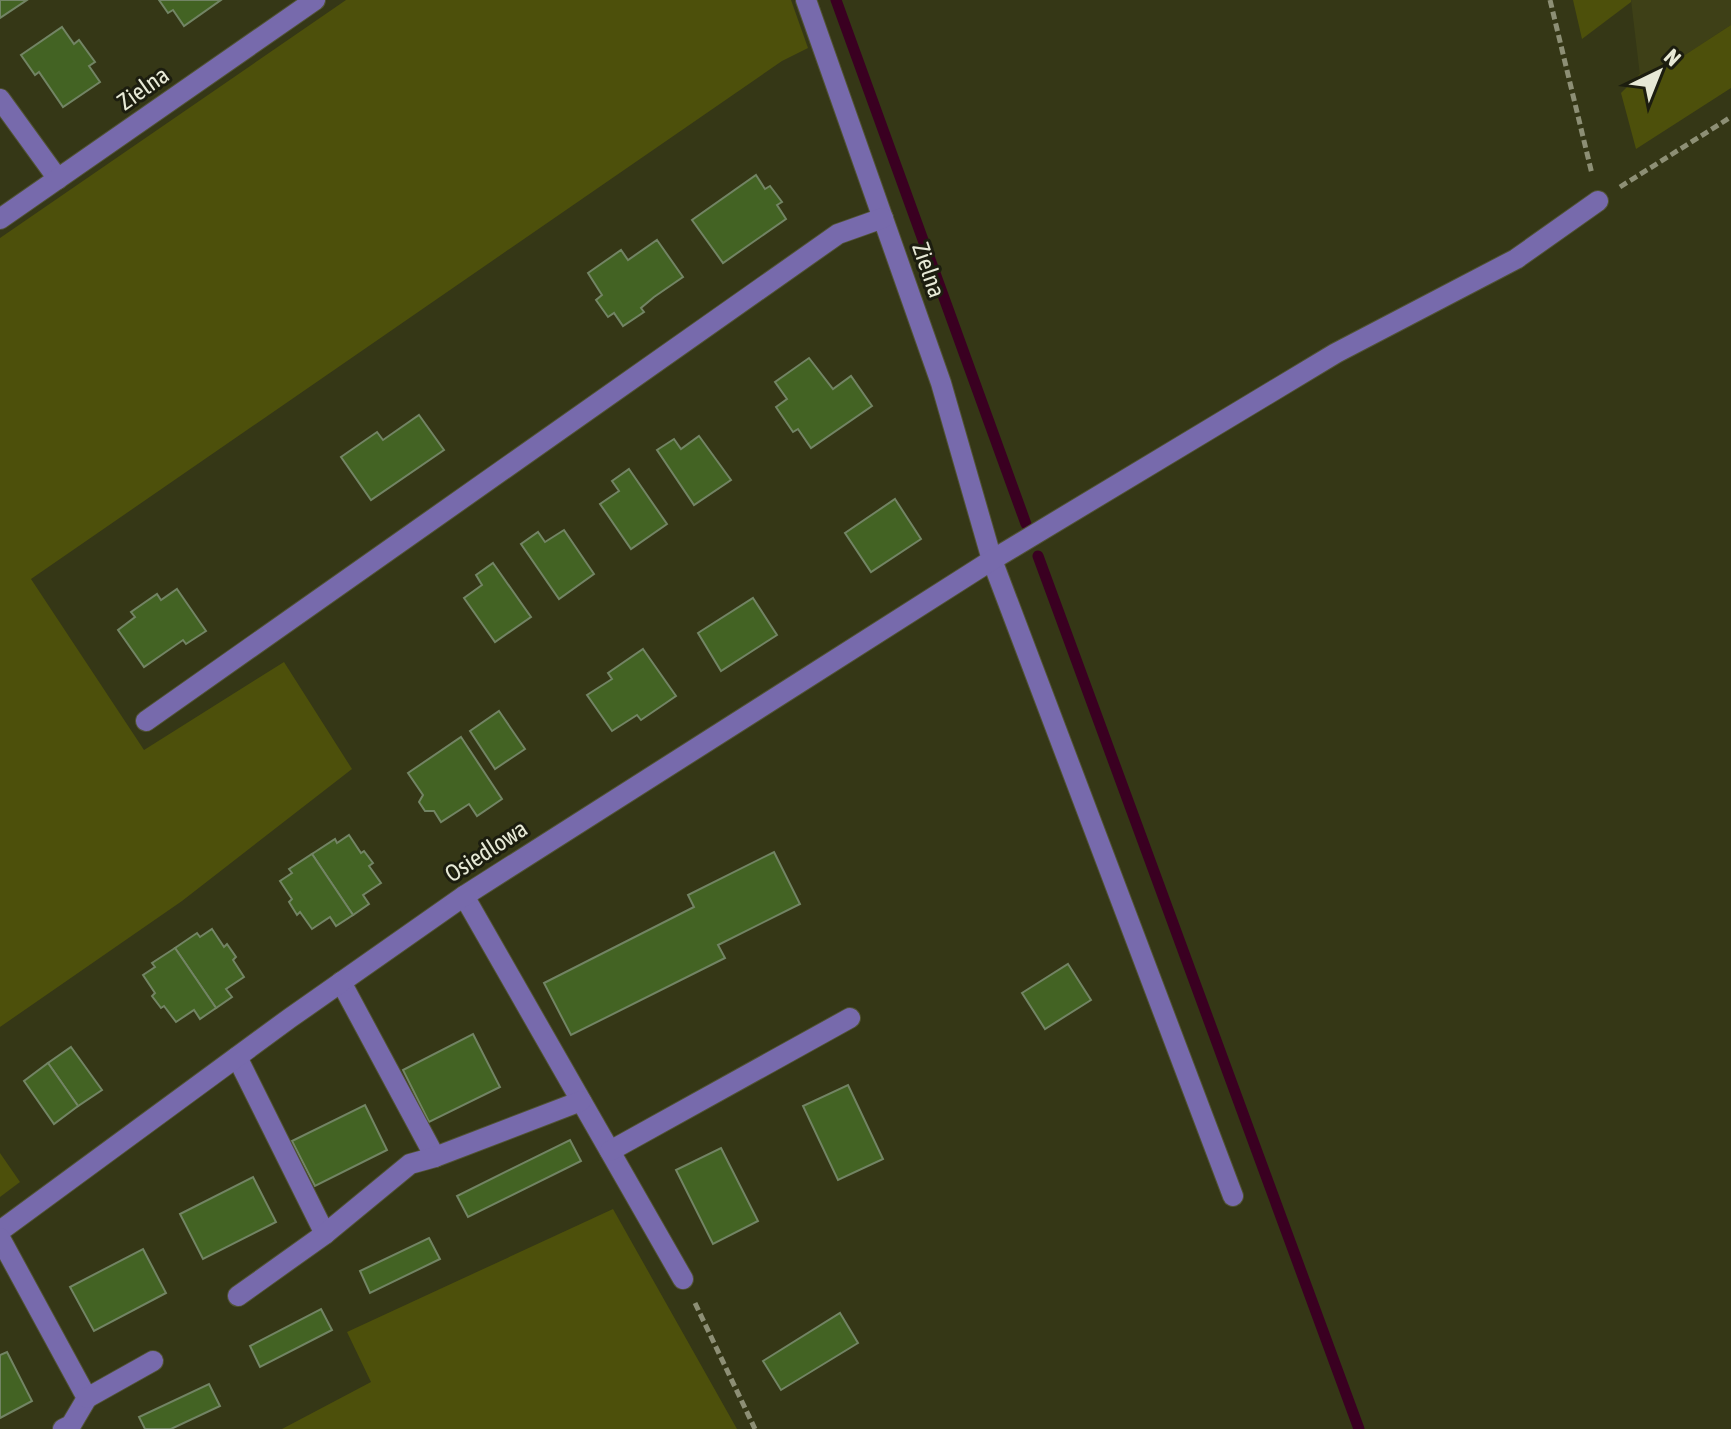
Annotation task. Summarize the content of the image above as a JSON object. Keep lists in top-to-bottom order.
{
  "streets": {
    "street": ["Zielna", "Osiedlowa"]
  },
  "crossings": [
    ["Zielna", "Osiedlowa"]
  ],
  "north": "top right"
}
